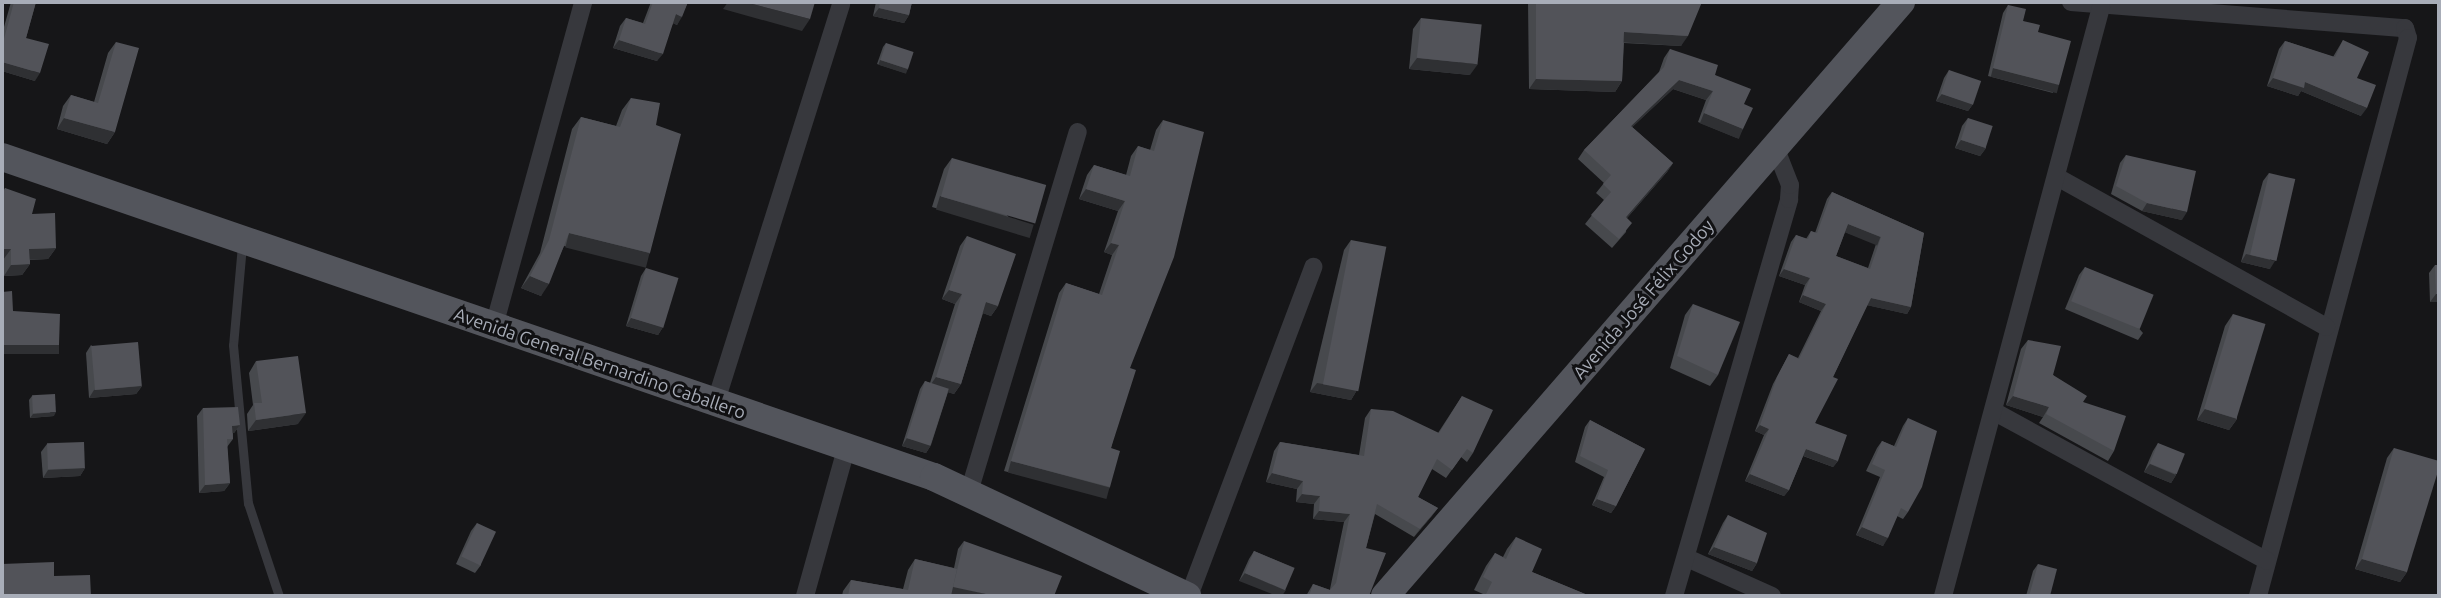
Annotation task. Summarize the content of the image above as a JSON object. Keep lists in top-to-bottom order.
{
  "streets": {
    "main road": ["Avenida José Félix Godoy", "Avenida General Bernardino Caballero"]
  }
}
